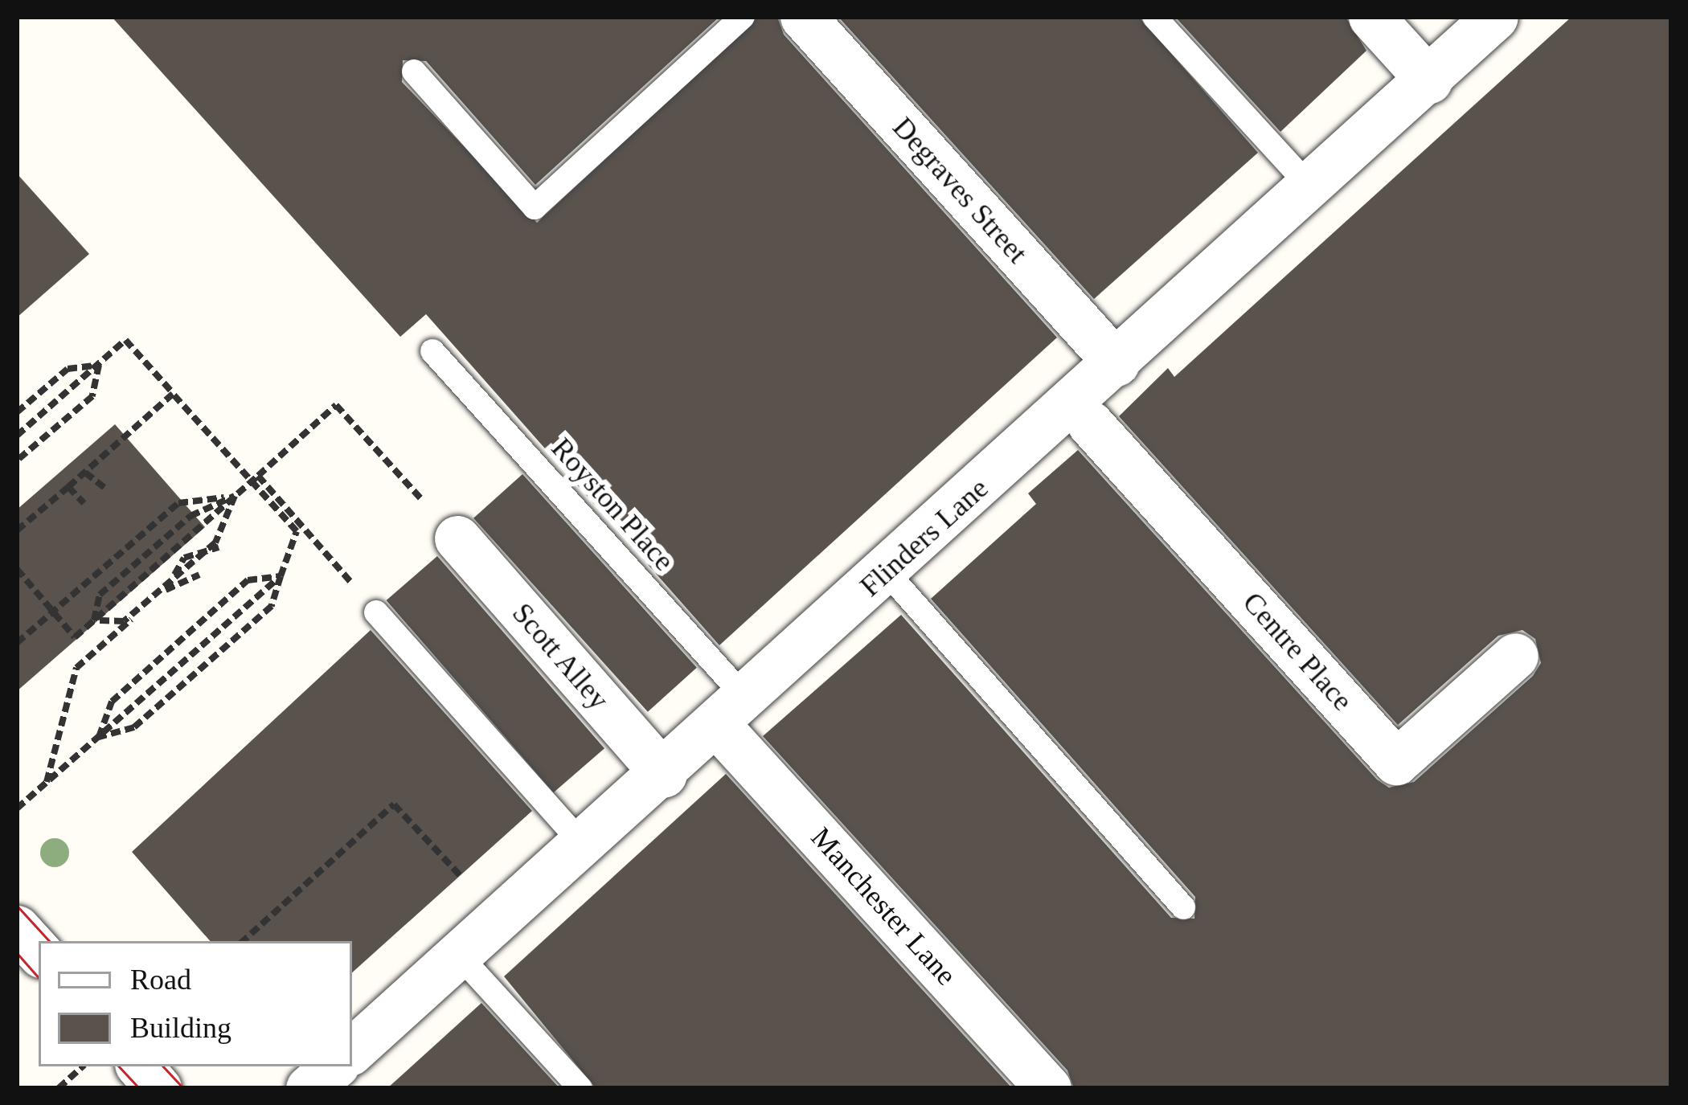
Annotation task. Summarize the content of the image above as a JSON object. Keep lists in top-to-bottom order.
{
  "streets": {
    "street": [
      "Degraves Street",
      "Flinders Lane",
      "Centre Place",
      "Scott Alley",
      "Manchester Lane"
    ],
    "lane": ["Royston Place"]
  },
  "crossings": [
    ["Degraves Street", "Flinders Lane"],
    ["Royston Place", "Flinders Lane"],
    ["Royston Place", "Manchester Lane"],
    ["Flinders Lane", "Scott Alley"],
    ["Flinders Lane", "Manchester Lane"]
  ],
  "legend": ["Road", "Building"]
}
